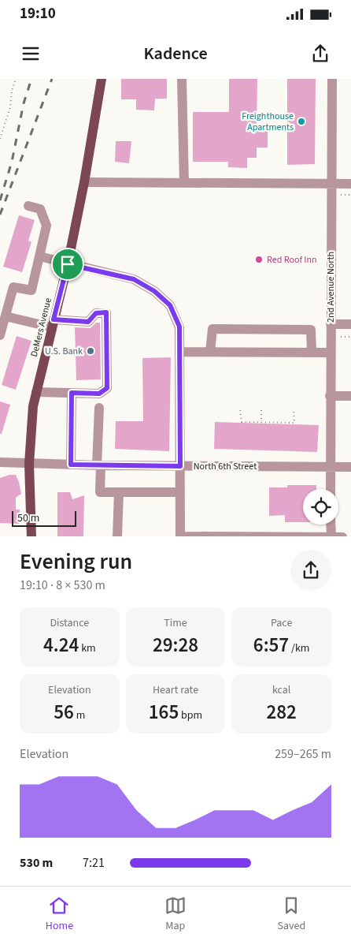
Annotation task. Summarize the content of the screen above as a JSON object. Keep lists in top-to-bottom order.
{
  "streets": {
    "main road": ["DeMers Avenue"],
    "street": ["2nd Avenue North", "North 6th Street"]
  },
  "crossings": [
    ["2nd Avenue North", "North 6th Street"],
    ["DeMers Avenue", "North 6th Street"]
  ],
  "places": ["Freighthouse Apartments", "Red Roof Inn", "U.S. Bank"],
  "scale_bar": "50 m",
  "page": {
    "status": "19:10",
    "header": "Kadence",
    "scale": "50 m",
    "heading": ["Evening run", "19:10 · 8 × 530 m"],
    "stats": [
      ["Distance", "4.24 km"],
      ["Time", "29:28"],
      ["Pace", "6:57 /km"],
      ["Elevation", "56 m"],
      ["Heart rate", "165 bpm"],
      ["kcal", "282"]
    ],
    "chart": ["Elevation", "259–265 m"],
    "list": [
      {
        "name": "530 m",
        "note": "7:21"
      }
    ],
    "tabs": ["Home", "Map", "Saved"]
  }
}
